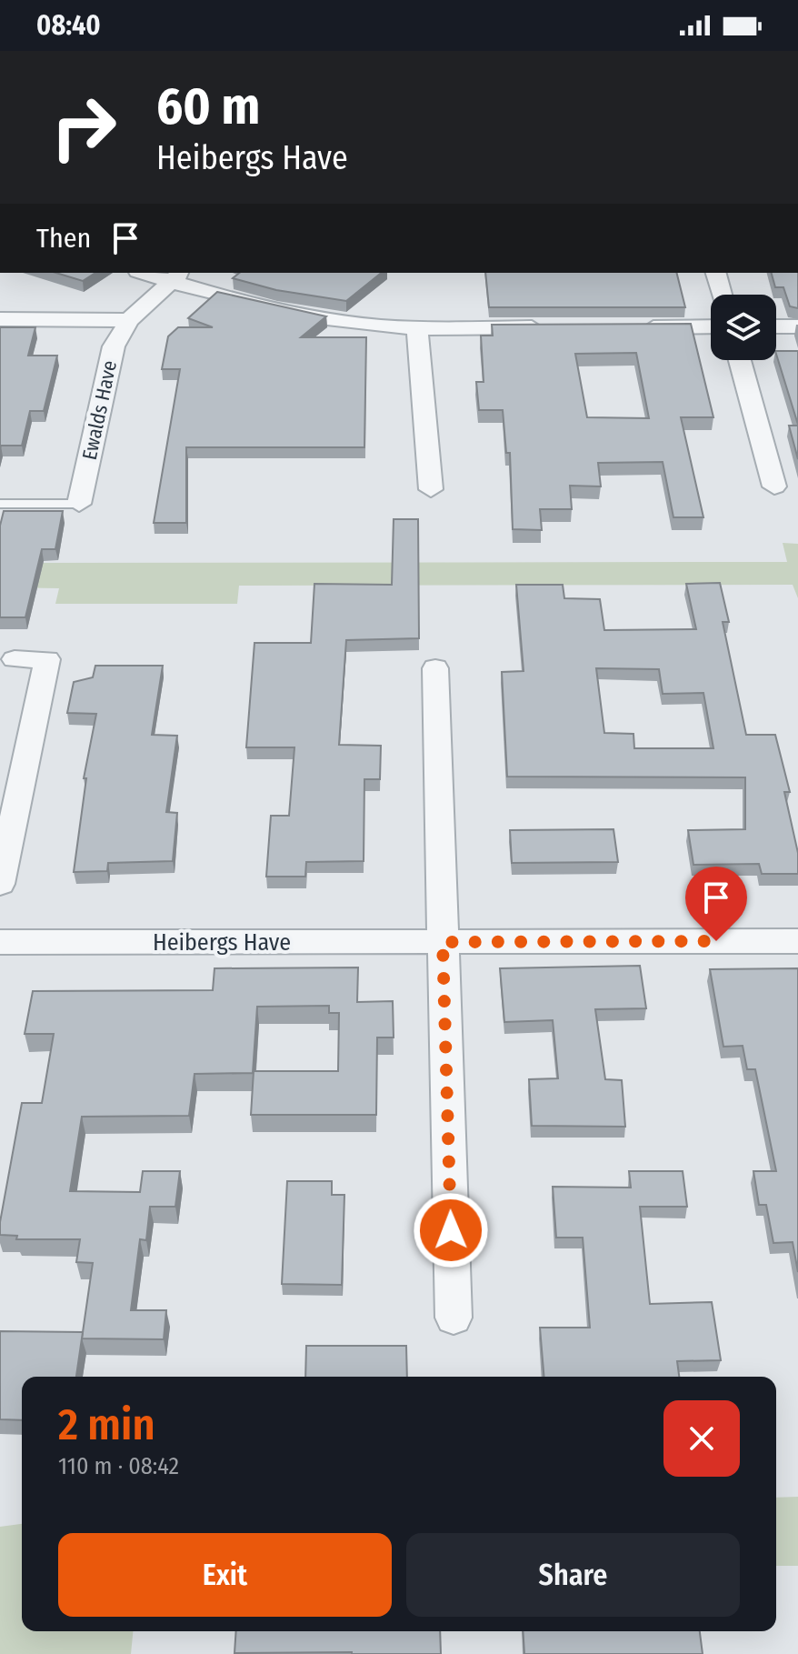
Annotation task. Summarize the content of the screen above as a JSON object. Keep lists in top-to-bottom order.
{
  "streets": {
    "street": ["Ewalds Have", "Heibergs Have"]
  },
  "page": {
    "status": "08:40",
    "turn": ["60 m", "Heibergs Have"],
    "then": "Then",
    "heading": ["2 min", "110 m · 08:42"],
    "buttons": ["Exit", "Share"]
  }
}
